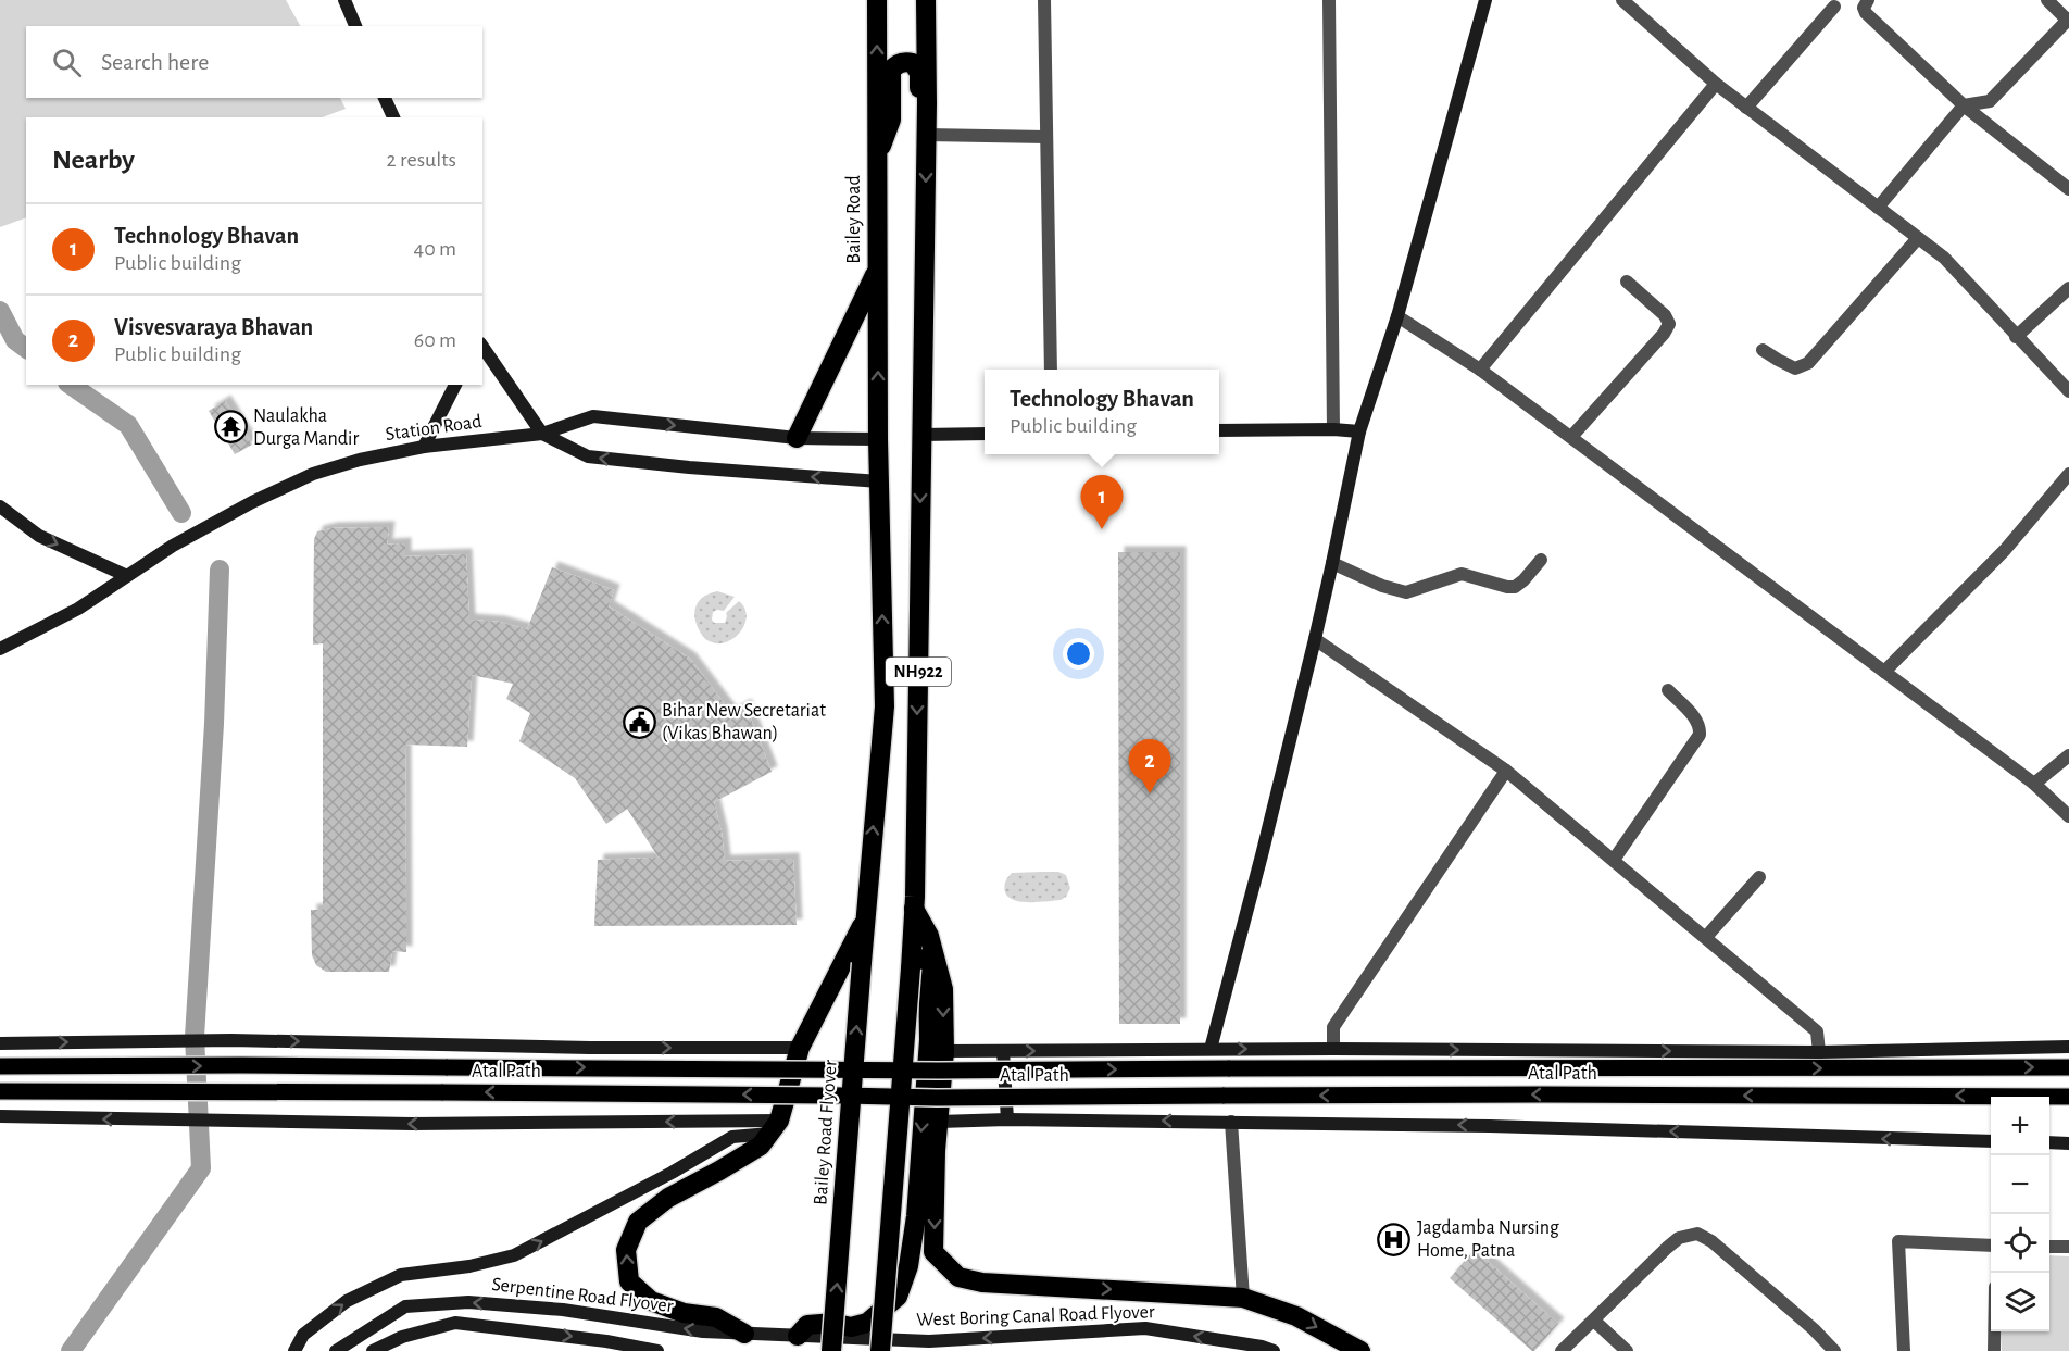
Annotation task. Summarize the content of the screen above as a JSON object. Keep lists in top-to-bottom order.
{
  "streets": {
    "highway": ["Bailey Road", "NH922", "Bailey Road Flyover"],
    "main road": ["Atal Path"],
    "street": ["Station Road", "Serpentine Road Flyover", "West Boring Canal Road Flyover"]
  },
  "crossings": [
    ["Bailey Road", "Station Road"],
    ["Bailey Road", "NH922"],
    ["Station Road", "NH922"],
    ["NH922", "Bailey Road Flyover"],
    ["Serpentine Road Flyover", "West Boring Canal Road Flyover"]
  ],
  "one_way": ["West Boring Canal Road Flyover"],
  "places": {
    "temple": ["Naulakha Durga Mandir"],
    "public building": ["Bihar New Secretariat (Vikas Bhawan)"],
    "hospital": ["Jagdamba Nursing Home, Patna"]
  },
  "page": {
    "search": "Search here",
    "heading": ["Nearby", "2 results"],
    "list": [
      {
        "mark": "1",
        "name": "Technology Bhavan",
        "note": "Public building",
        "value": "40 m"
      },
      {
        "mark": "2",
        "name": "Visvesvaraya Bhavan",
        "note": "Public building",
        "value": "60 m"
      }
    ],
    "popup": ["Technology Bhavan", "Public building"],
    "pins": ["1", "2"],
    "map_buttons": ["+", "−"]
  }
}
